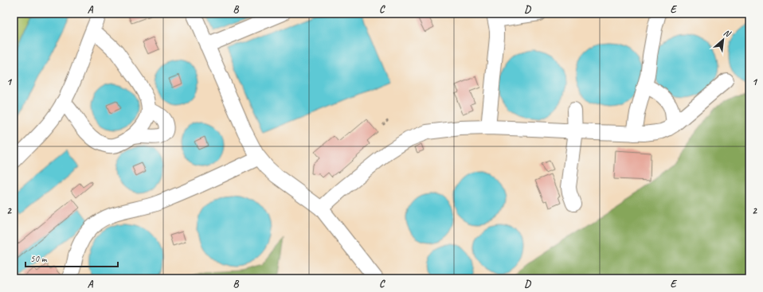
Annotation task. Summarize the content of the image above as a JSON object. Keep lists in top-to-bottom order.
{
  "scale_bar": "50 m",
  "north": "top right",
  "grid": {
    "columns": [
      "A",
      "B",
      "C",
      "D",
      "E"
    ],
    "rows": ["1", "2"]
  }
}
